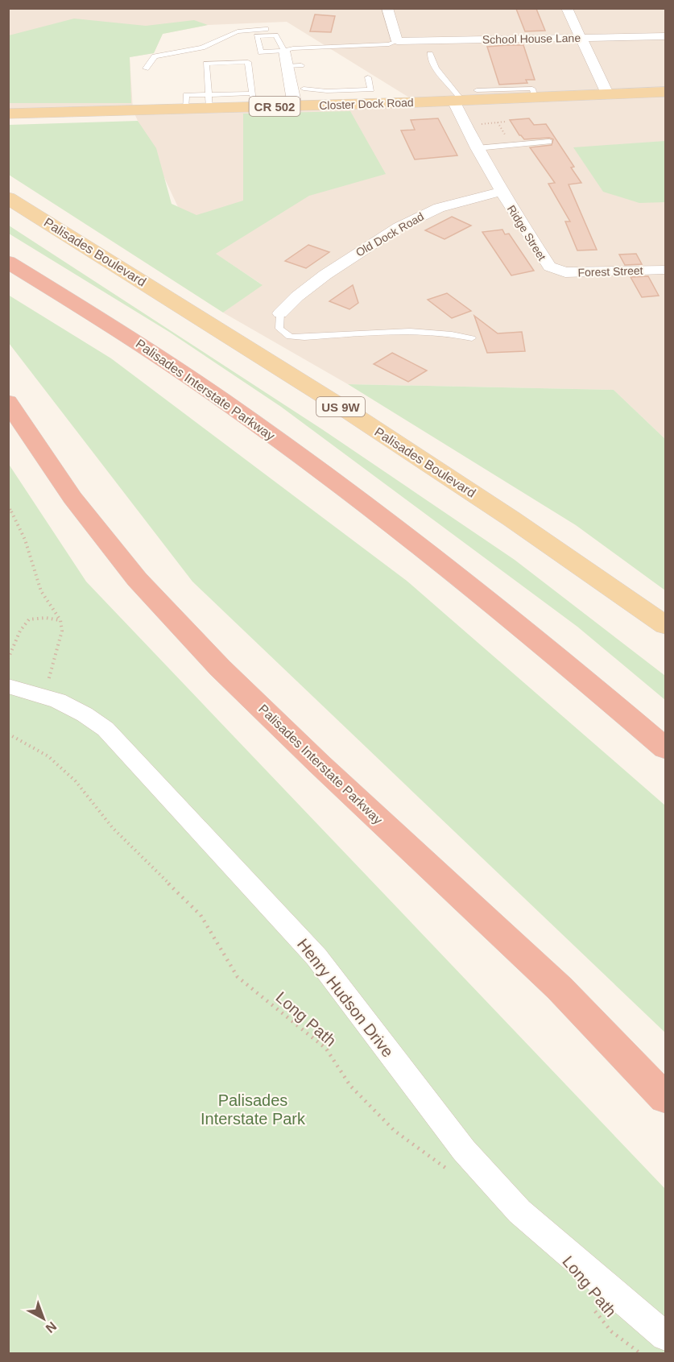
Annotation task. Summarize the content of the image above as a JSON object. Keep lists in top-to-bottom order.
{
  "streets": {
    "highway": ["Palisades Interstate Parkway"],
    "main road": [
      "Closter Dock Road",
      "CR 502",
      "Palisades Boulevard",
      "US 9W"
    ],
    "street": [
      "School House Lane",
      "Ridge Street",
      "Old Dock Road",
      "Forest Street",
      "Henry Hudson Drive"
    ],
    "path": ["Long Path"]
  },
  "crossings": [
    ["Ridge Street", "Old Dock Road"],
    ["Ridge Street", "Forest Street"]
  ],
  "parks": ["Palisades Interstate Park"],
  "north": "bottom right"
}
